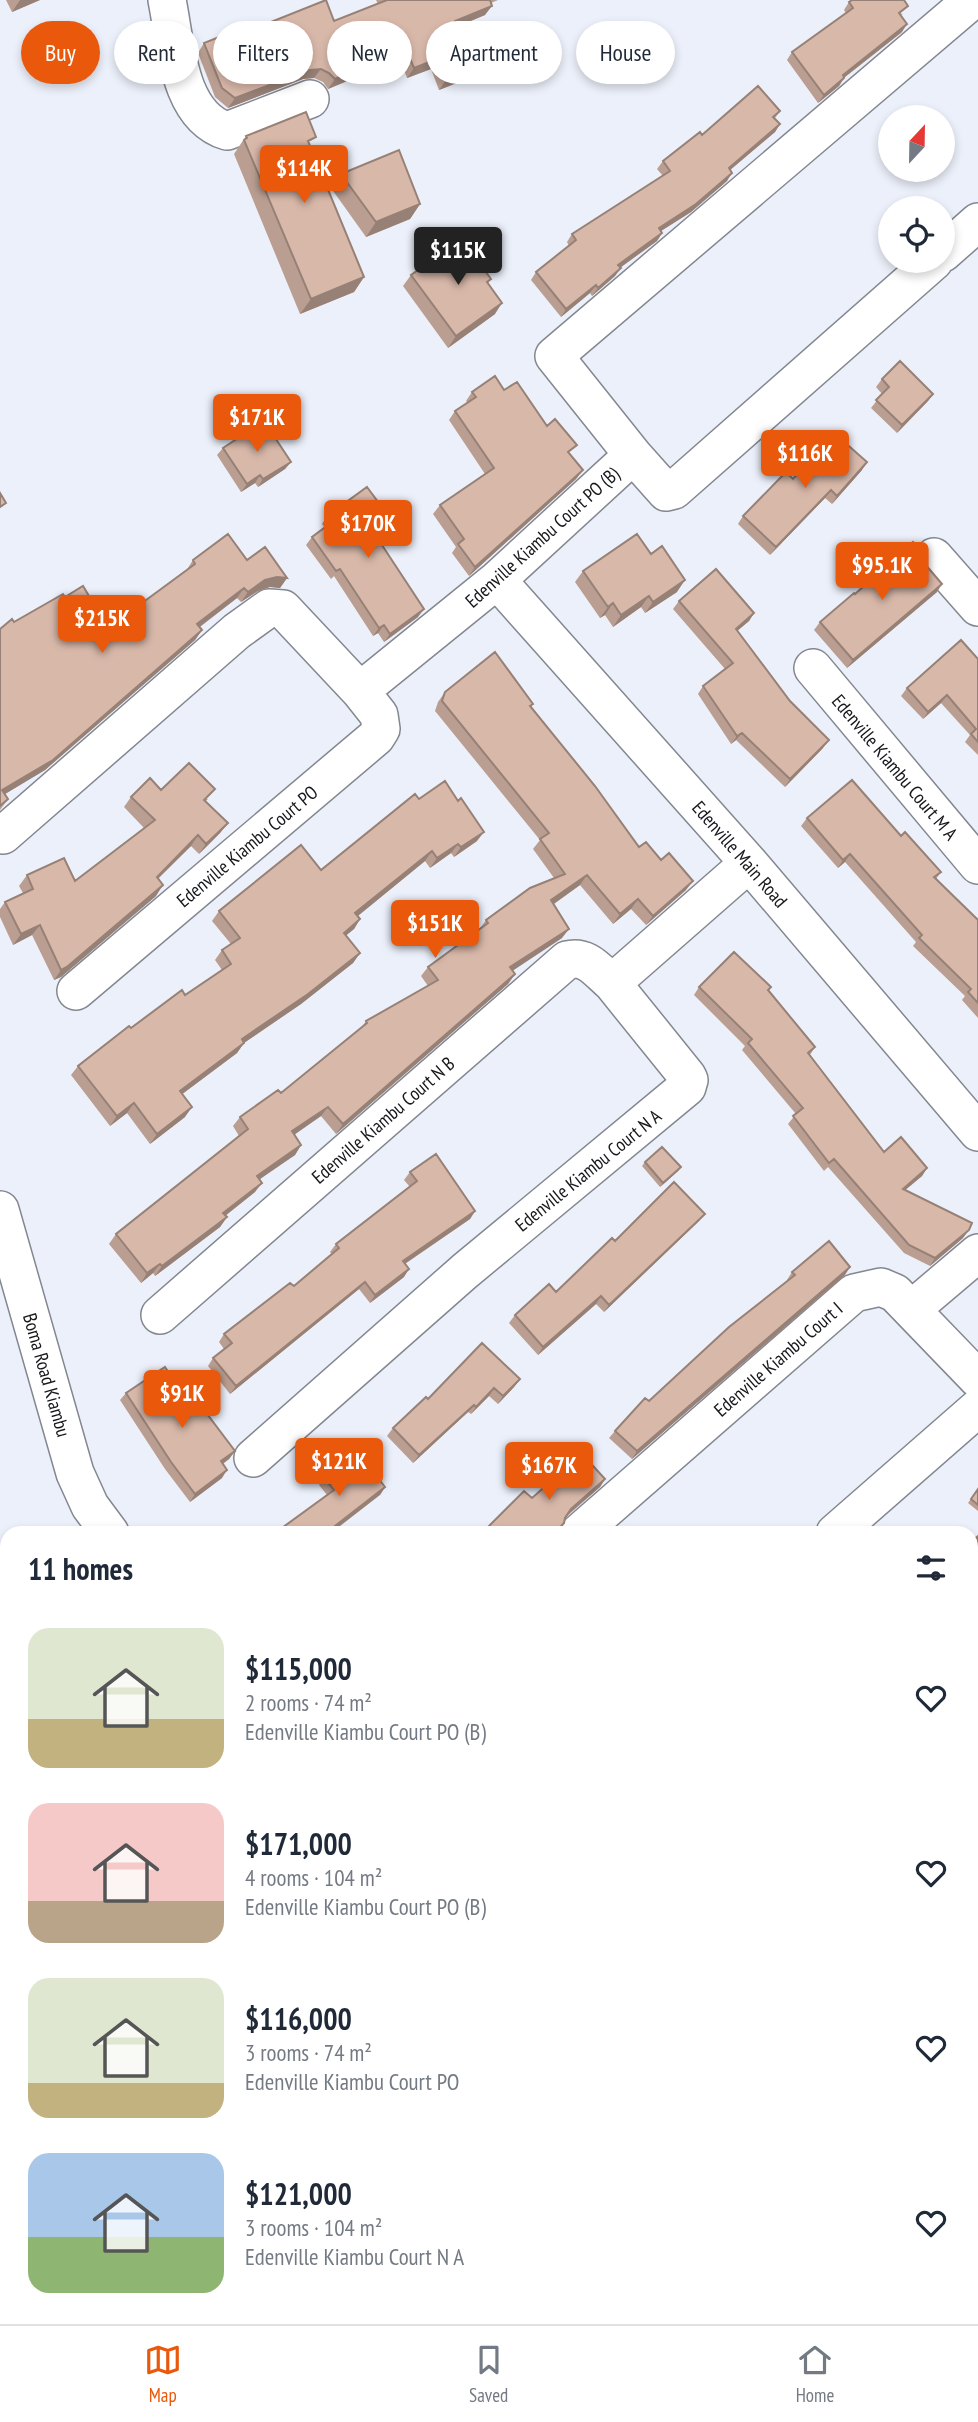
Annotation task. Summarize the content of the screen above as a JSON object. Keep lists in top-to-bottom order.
{
  "streets": {
    "street": [
      "Edenville Kiambu Court PO (B)",
      "Edenville Kiambu Court M A",
      "Edenville Kiambu Court PO",
      "Edenville Main Road",
      "Edenville Kiambu Court N B",
      "Edenville Kiambu Court N A",
      "Edenville Kiambu Court I",
      "Boma Road Kiambu"
    ]
  },
  "crossings": [
    ["Edenville Kiambu Court PO (B)", "Edenville Kiambu Court PO"],
    ["Edenville Kiambu Court PO (B)", "Edenville Main Road"],
    ["Edenville Kiambu Court N B", "Edenville Kiambu Court N A"]
  ],
  "north": "top",
  "page": {
    "chip": [
      "Buy",
      "Rent",
      "Filters",
      "New",
      "Apartment",
      "House"
    ],
    "price": [
      "$114K",
      "$115K",
      "$171K",
      "$116K",
      "$170K",
      "$95.1K",
      "$215K",
      "$151K",
      "$91K",
      "$121K",
      "$167K"
    ],
    "heading": "11 homes",
    "list": [
      {
        "name": "$115,000",
        "note": "2 rooms · 74 m² · Edenville Kiambu Court PO (B)"
      },
      {
        "name": "$171,000",
        "note": "4 rooms · 104 m² · Edenville Kiambu Court PO (B)"
      },
      {
        "name": "$116,000",
        "note": "3 rooms · 74 m² · Edenville Kiambu Court PO"
      },
      {
        "name": "$121,000",
        "note": "3 rooms · 104 m² · Edenville Kiambu Court N A"
      }
    ],
    "tabs": ["Map", "Saved", "Home"]
  }
}
